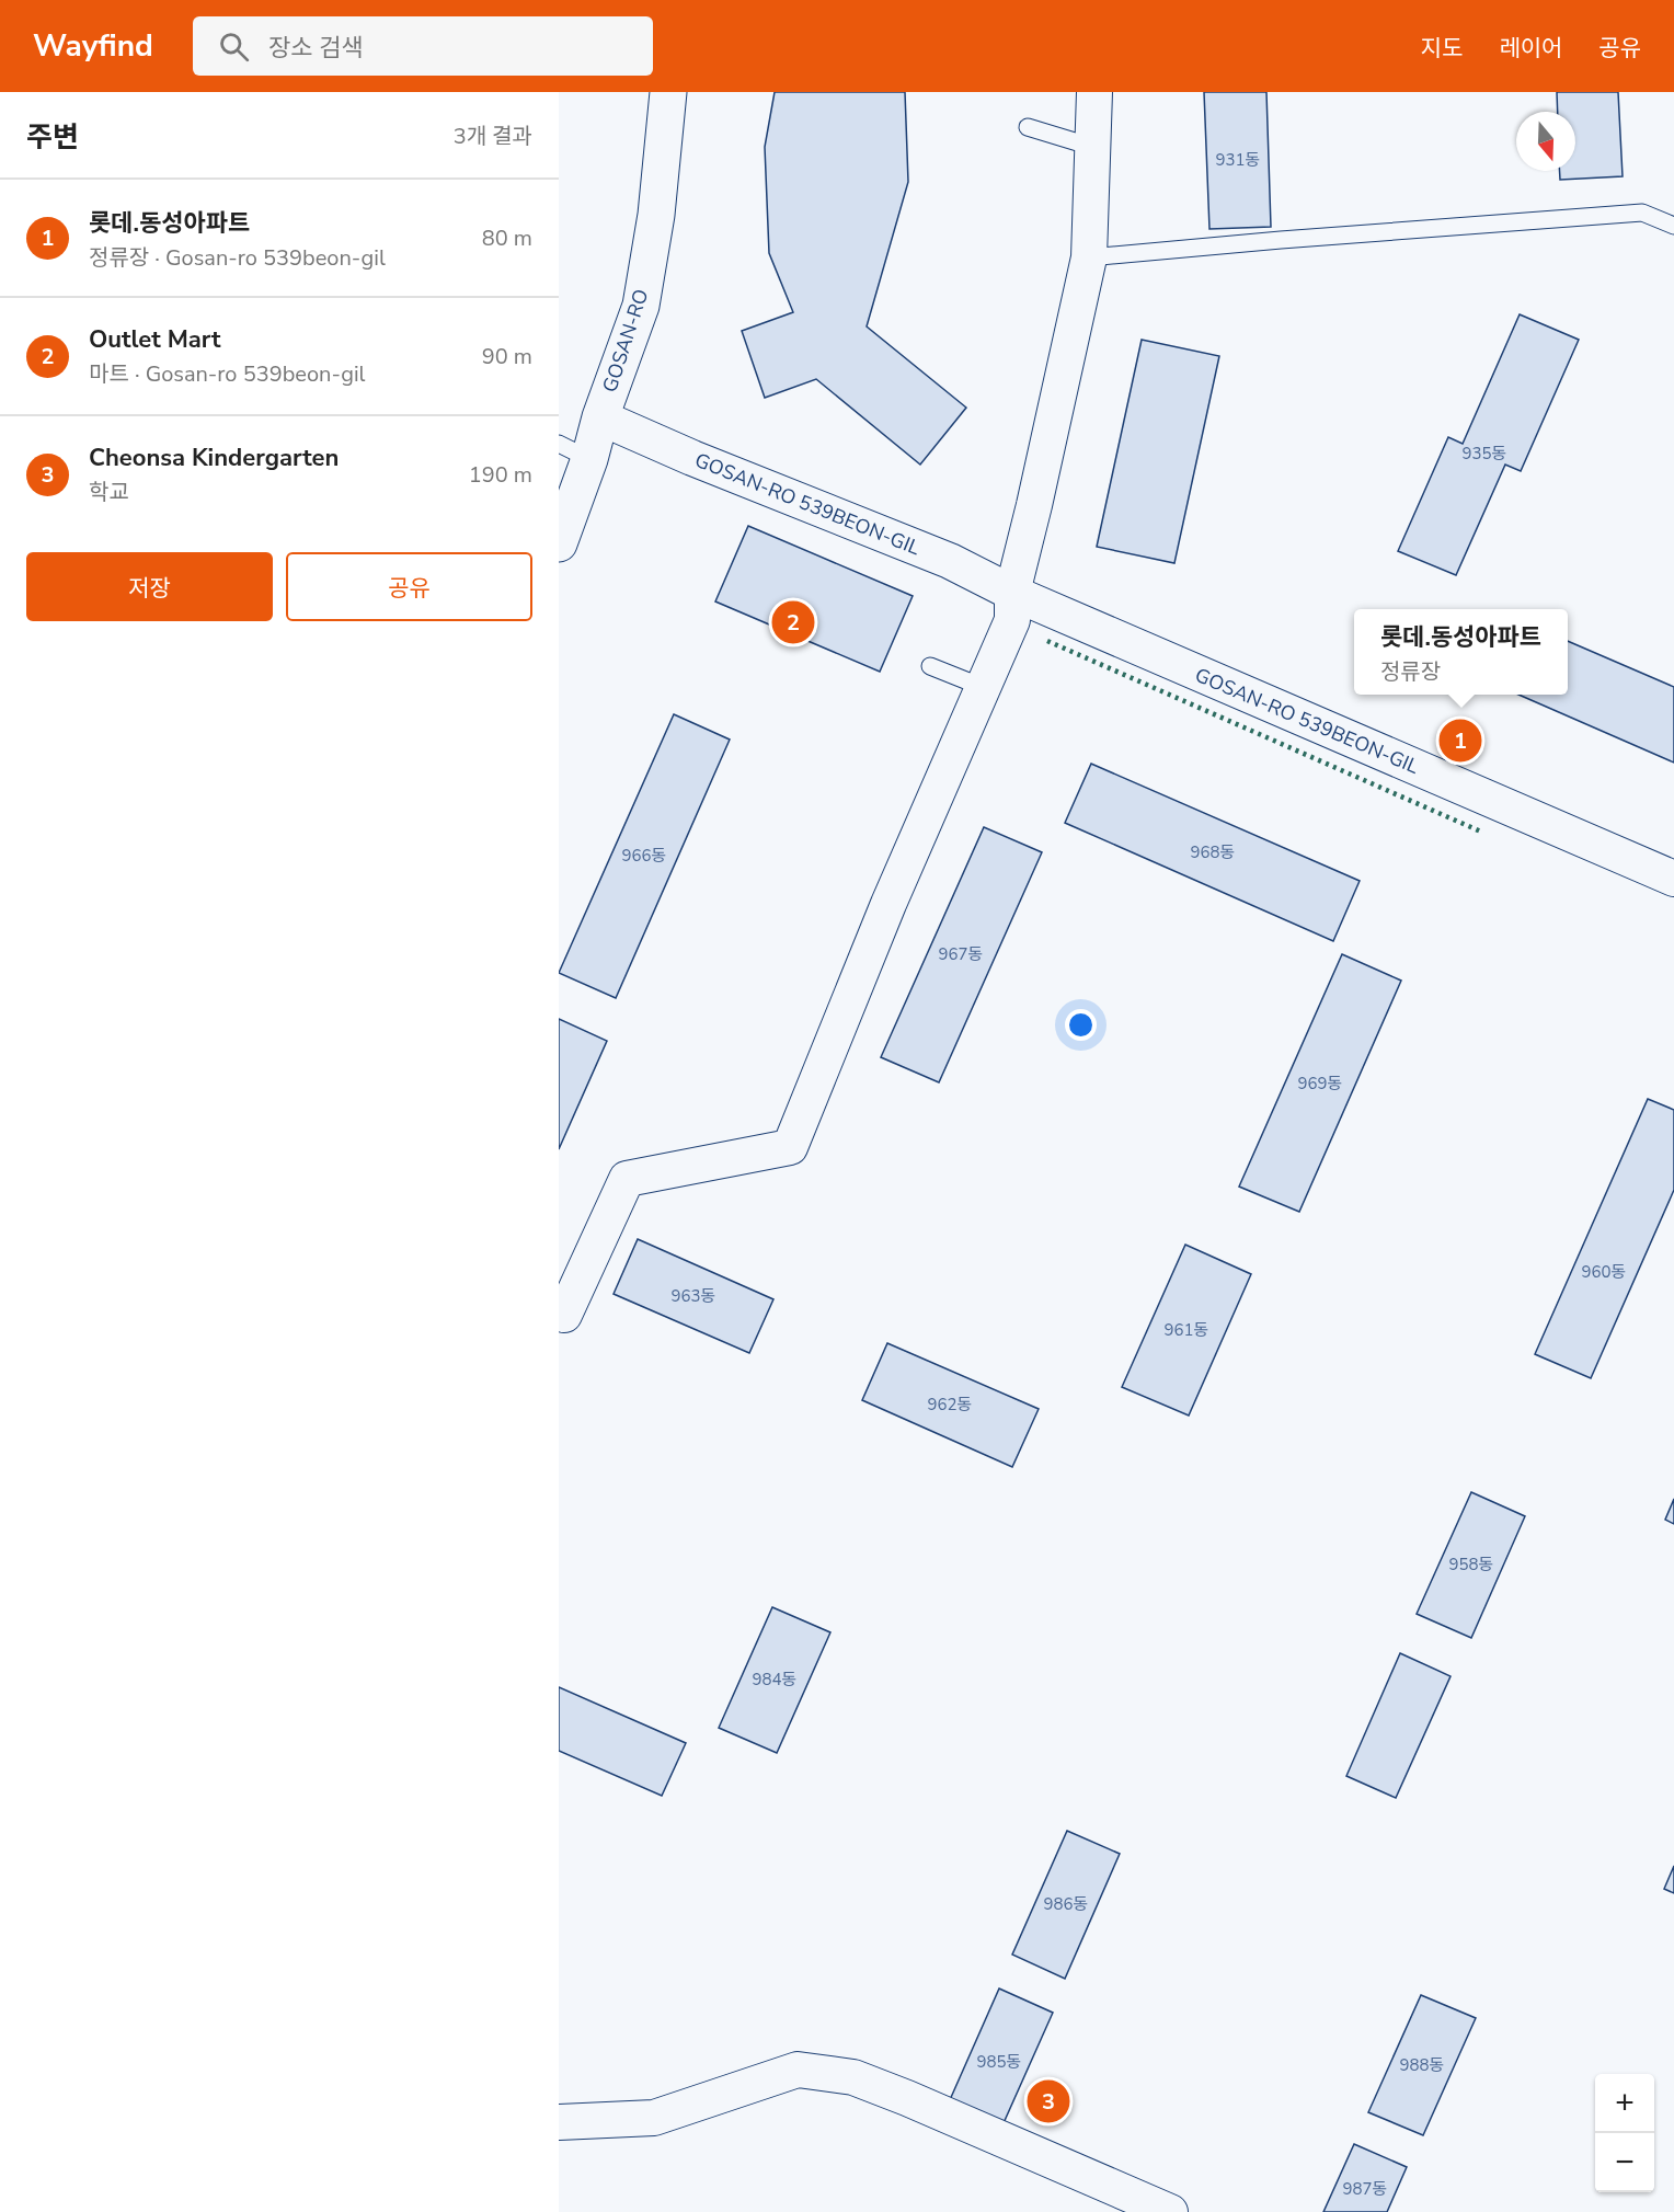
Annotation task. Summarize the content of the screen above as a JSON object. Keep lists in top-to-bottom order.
{
  "streets": {
    "street": ["GOSAN-RO", "GOSAN-RO 539BEON-GIL"]
  },
  "crossings": [
    ["GOSAN-RO", "GOSAN-RO 539BEON-GIL"]
  ],
  "house_numbers": [
    "931동",
    "935동",
    "968동",
    "966동",
    "967동",
    "969동",
    "960동",
    "963동",
    "961동",
    "962동",
    "958동",
    "984동",
    "986동",
    "985동",
    "988동",
    "987동"
  ],
  "north": "bottom",
  "page": {
    "header": "Wayfind",
    "search": "장소 검색",
    "nav": ["지도", "레이어", "공유"],
    "heading": ["주변", "3개 결과"],
    "list": [
      {
        "mark": "1",
        "name": "롯데.동성아파트",
        "note": "정류장 · Gosan-ro 539beon-gil",
        "value": "80 m"
      },
      {
        "mark": "2",
        "name": "Outlet Mart",
        "note": "마트 · Gosan-ro 539beon-gil",
        "value": "90 m"
      },
      {
        "mark": "3",
        "name": "Cheonsa Kindergarten",
        "note": "학교",
        "value": "190 m"
      }
    ],
    "buttons": ["저장", "공유"],
    "pins": ["2", "1", "3"],
    "popup": ["롯데.동성아파트", "정류장"],
    "map_buttons": ["+", "−"]
  }
}
